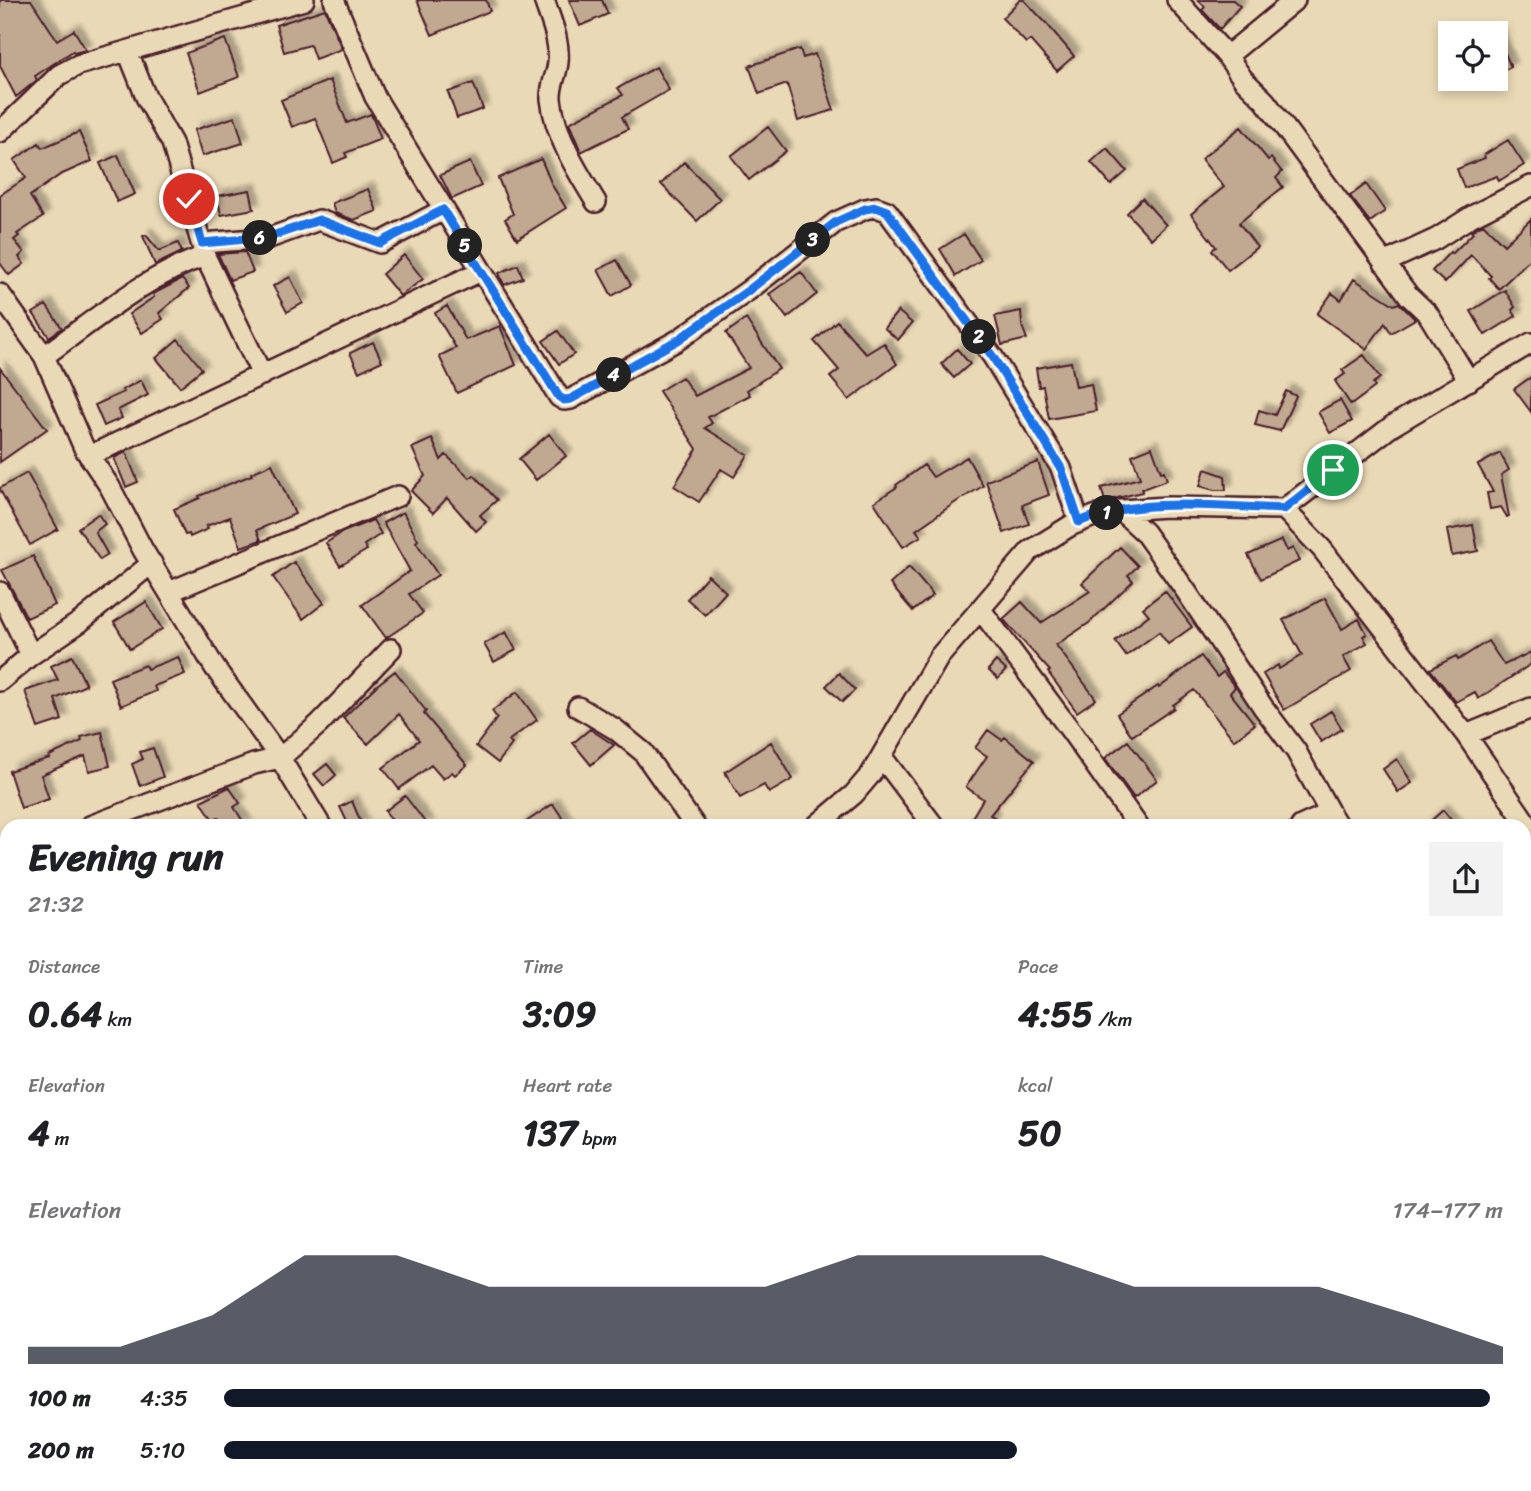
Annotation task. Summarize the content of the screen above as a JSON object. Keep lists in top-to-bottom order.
{
  "page": {
    "pins": [
      "6",
      "3",
      "5",
      "2",
      "4",
      "1"
    ],
    "heading": ["Evening run", "21:32"],
    "stats": [
      ["Distance", "0.64 km"],
      ["Time", "3:09"],
      ["Pace", "4:55 /km"],
      ["Elevation", "4 m"],
      ["Heart rate", "137 bpm"],
      ["kcal", "50"]
    ],
    "chart": ["Elevation", "174–177 m"],
    "list": [
      {
        "name": "100 m",
        "note": "4:35"
      },
      {
        "name": "200 m",
        "note": "5:10"
      }
    ]
  }
}
